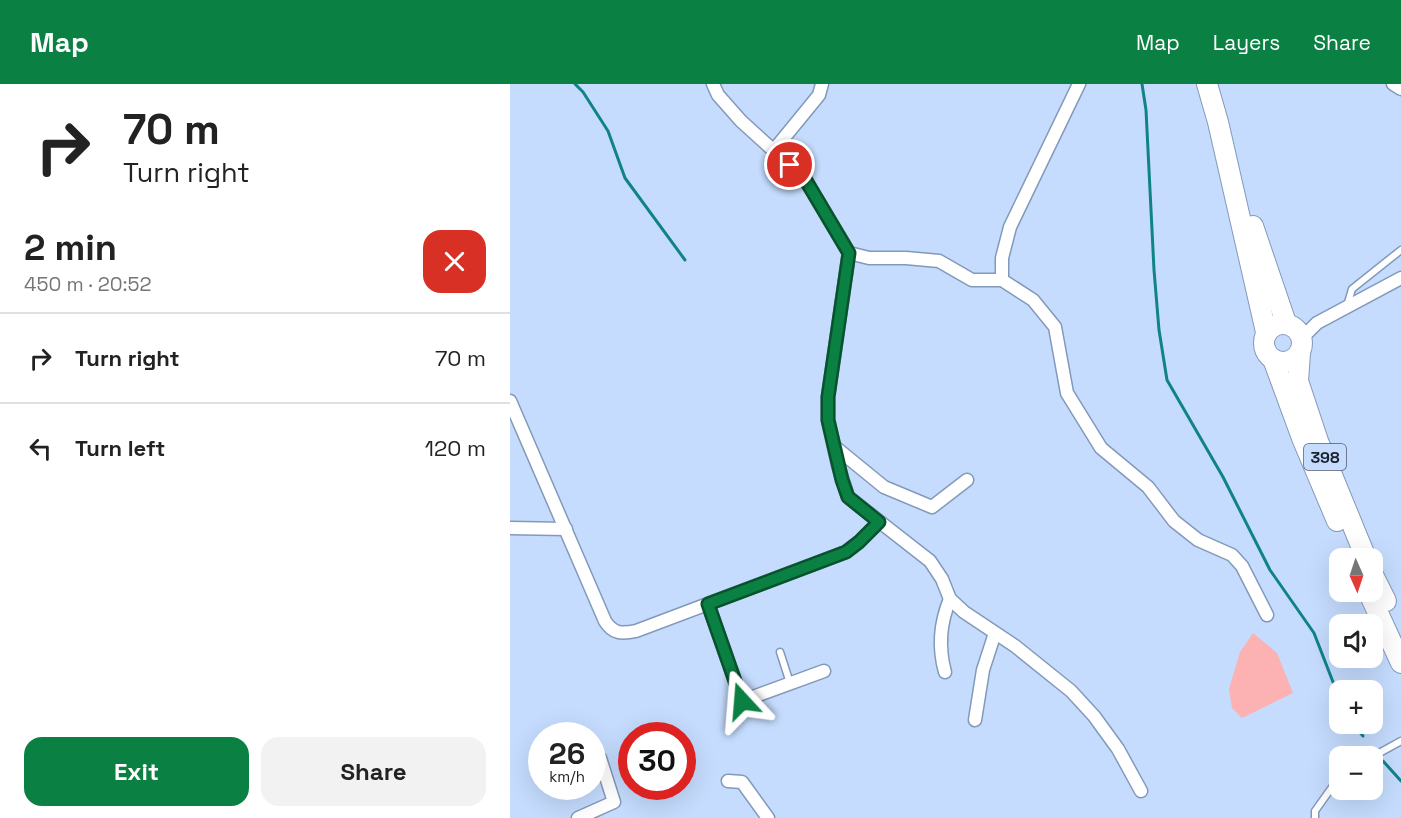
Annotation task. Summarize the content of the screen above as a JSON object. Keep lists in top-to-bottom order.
{
  "streets": {
    "main road": ["398"]
  },
  "north": "bottom",
  "page": {
    "header": "Map",
    "nav": ["Map", "Layers", "Share"],
    "turn": ["70 m", "Turn right"],
    "heading": ["2 min", "450 m · 20:52"],
    "list": [
      {
        "name": "Turn right",
        "value": "70 m"
      },
      {
        "name": "Turn left",
        "value": "120 m"
      }
    ],
    "map_buttons": ["+", "−"],
    "speed": "26 km/h",
    "limit": "30",
    "buttons": ["Exit", "Share"]
  }
}
